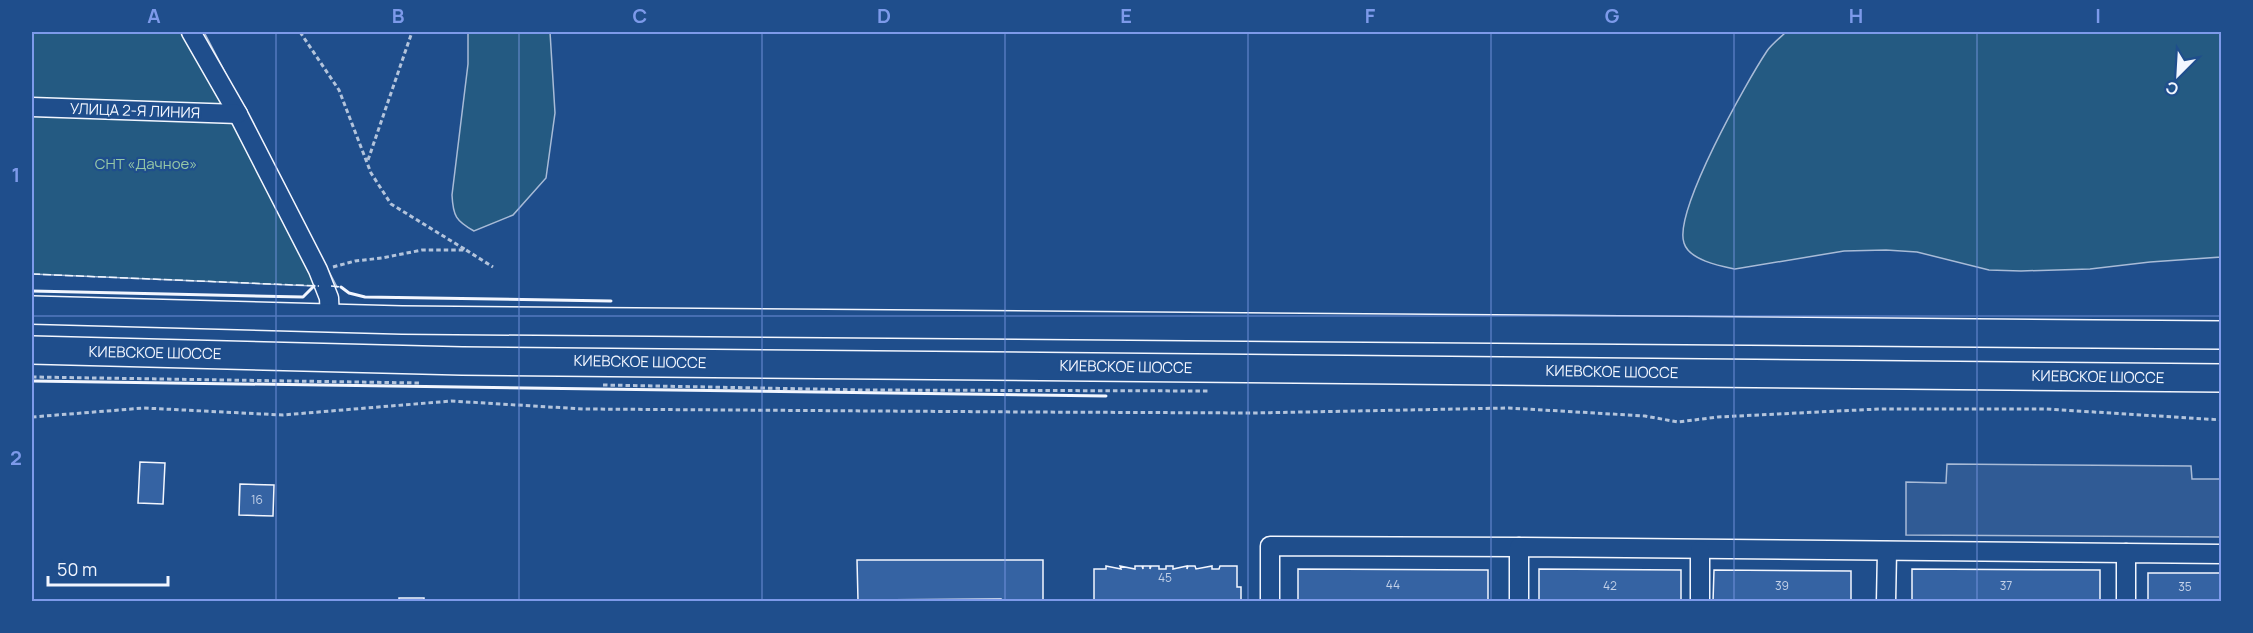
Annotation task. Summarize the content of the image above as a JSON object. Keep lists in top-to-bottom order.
{
  "streets": {
    "highway": ["КИЕВСКОЕ ШОССЕ"],
    "lane": ["УЛИЦА 2-Я ЛИНИЯ"]
  },
  "parks": ["СНТ «Дачное»"],
  "house_numbers": [
    "16",
    "45",
    "44",
    "42",
    "39",
    "37",
    "35"
  ],
  "scale_bar": "50 m",
  "north": "bottom left",
  "grid": {
    "columns": [
      "A",
      "B",
      "C",
      "D",
      "E",
      "F",
      "G",
      "H",
      "I"
    ],
    "rows": ["1", "2"]
  }
}
